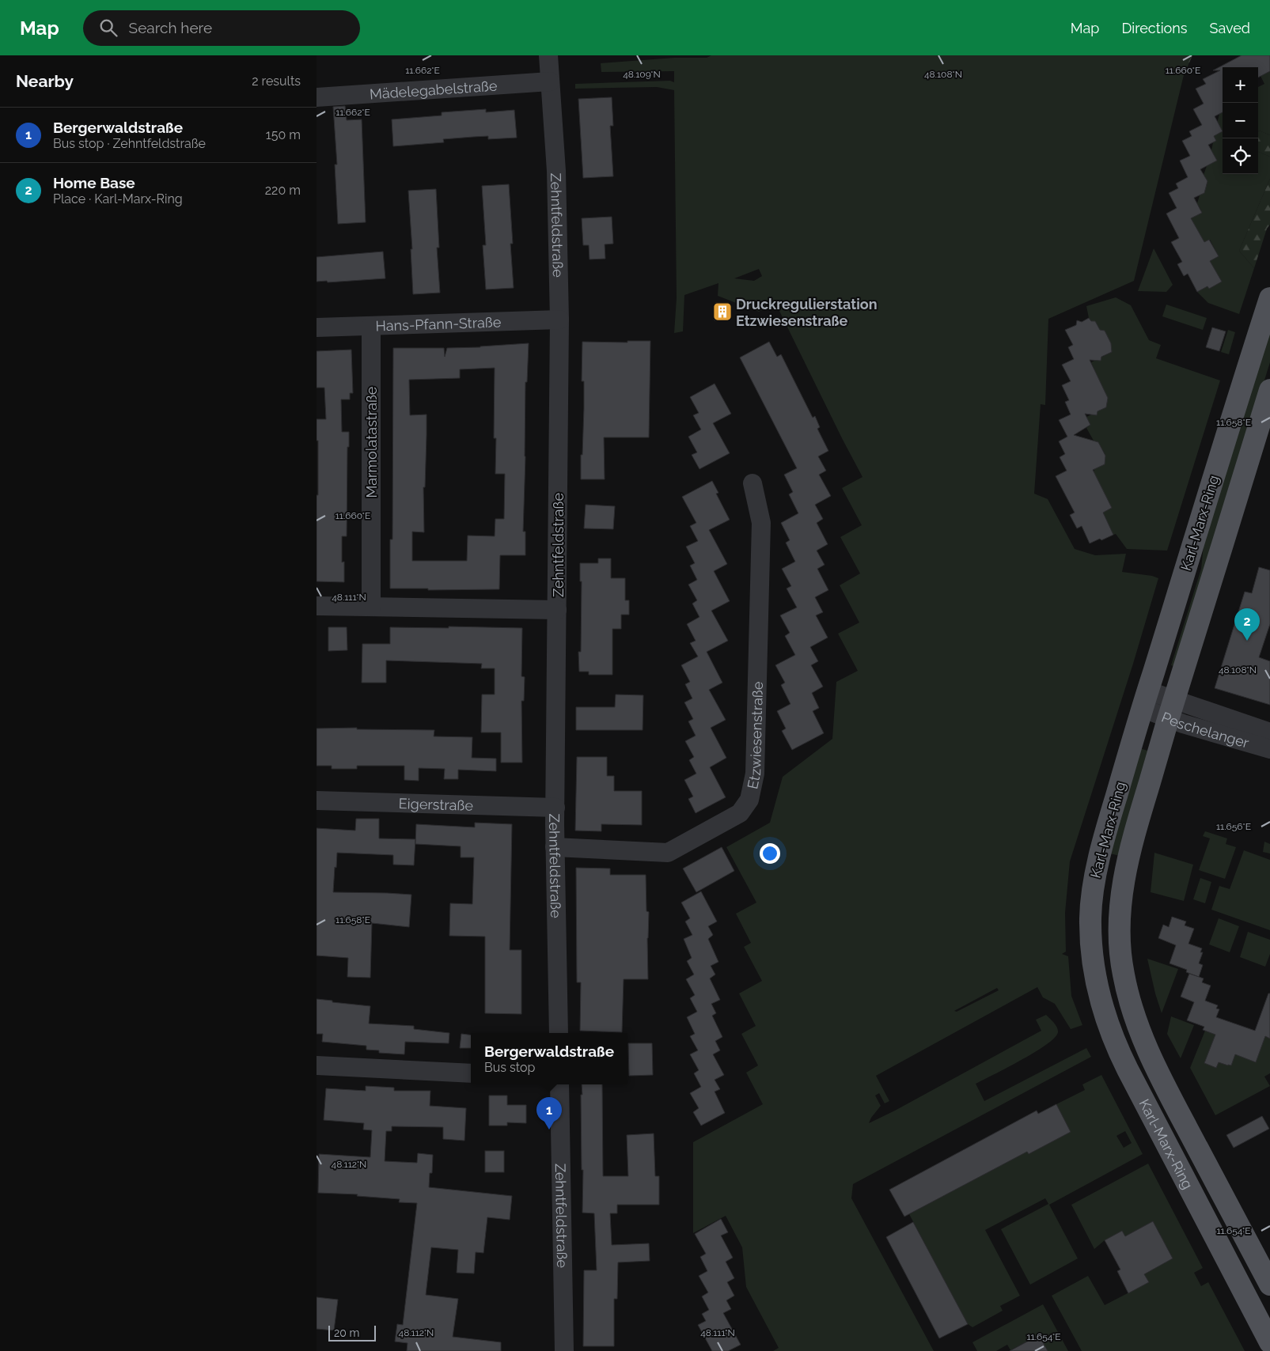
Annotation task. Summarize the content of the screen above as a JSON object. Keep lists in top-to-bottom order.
{
  "streets": {
    "main road": ["Karl-Marx-Ring"],
    "street": [
      "Mädelegabelstraße",
      "Zehntfeldstraße",
      "Hans-Pfann-Straße",
      "Marmolatastraße",
      "Peschelanger",
      "Etzwiesenstraße",
      "Eigerstraße"
    ]
  },
  "crossings": [
    ["Mädelegabelstraße", "Zehntfeldstraße"],
    ["Zehntfeldstraße", "Hans-Pfann-Straße"],
    ["Zehntfeldstraße", "Etzwiesenstraße"],
    ["Zehntfeldstraße", "Eigerstraße"],
    ["Hans-Pfann-Straße", "Marmolatastraße"],
    ["Karl-Marx-Ring", "Peschelanger"]
  ],
  "places": {
    "building": ["Druckregulierstation Etzwiesenstraße"]
  },
  "scale_bar": "20 m",
  "page": {
    "header": "Map",
    "search": "Search here",
    "nav": ["Map", "Directions", "Saved"],
    "heading": ["Nearby", "2 results"],
    "map_buttons": ["+", "−"],
    "list": [
      {
        "mark": "1",
        "name": "Bergerwaldstraße",
        "note": "Bus stop · Zehntfeldstraße",
        "value": "150 m"
      },
      {
        "mark": "2",
        "name": "Home Base",
        "note": "Place · Karl-Marx-Ring",
        "value": "220 m"
      }
    ],
    "pins": ["2", "1"],
    "popup": ["Bergerwaldstraße", "Bus stop"],
    "scale": "20 m"
  },
  "coordinates": [
    "11.662°E",
    "11.660°E",
    "48.109°N",
    "48.108°N",
    "11.658°E",
    "48.111°N",
    "11.656°E",
    "48.112°N",
    "11.654°E"
  ]
}
